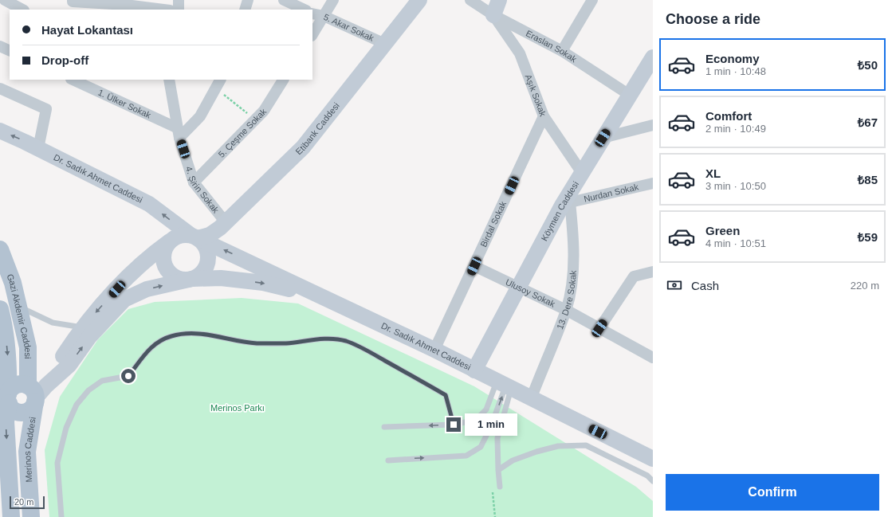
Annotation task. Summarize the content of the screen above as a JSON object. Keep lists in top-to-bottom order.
{
  "streets": {
    "main road": [
      "Etibank Caddesi",
      "Dr. Sadık Ahmet Caddesi",
      "Köymen Caddesi",
      "Gazi Akdemir Caddesi",
      "Merinos Caddesi"
    ],
    "street": [
      "5. Akar Sokak",
      "Eraslan Sokak",
      "Aşık Sokak",
      "1. Ülker Sokak",
      "5. Çeşme Sokak",
      "4. Şirin Sokak",
      "Nurdan Sokak",
      "Birdal Sokak",
      "Ulusoy Sokak",
      "13. Dere Sokak"
    ]
  },
  "crossings": [
    ["5. Akar Sokak", "Etibank Caddesi"],
    ["Eraslan Sokak", "Aşık Sokak"],
    ["Eraslan Sokak", "Köymen Caddesi"],
    ["Aşık Sokak", "Köymen Caddesi"],
    ["Aşık Sokak", "Birdal Sokak"],
    ["1. Ülker Sokak", "4. Şirin Sokak"],
    ["Etibank Caddesi", "Dr. Sadık Ahmet Caddesi"],
    ["Etibank Caddesi", "4. Şirin Sokak"],
    ["5. Çeşme Sokak", "4. Şirin Sokak"],
    ["Dr. Sadık Ahmet Caddesi", "Köymen Caddesi"],
    ["Dr. Sadık Ahmet Caddesi", "Birdal Sokak"],
    ["Dr. Sadık Ahmet Caddesi", "13. Dere Sokak"],
    ["Nurdan Sokak", "Köymen Caddesi"],
    ["Nurdan Sokak", "13. Dere Sokak"],
    ["Köymen Caddesi", "Ulusoy Sokak"],
    ["Köymen Caddesi", "13. Dere Sokak"],
    ["Birdal Sokak", "Ulusoy Sokak"],
    ["Ulusoy Sokak", "13. Dere Sokak"],
    ["Gazi Akdemir Caddesi", "Merinos Caddesi"]
  ],
  "parks": ["Merinos Parkı"],
  "scale_bar": "20 m",
  "page": {
    "heading": "Choose a ride",
    "banner": ["Hayat Lokantası", "Drop-off"],
    "list": [
      {
        "name": "Economy",
        "note": "1 min · 10:48",
        "value": "₺50"
      },
      {
        "name": "Comfort",
        "note": "2 min · 10:49",
        "value": "₺67"
      },
      {
        "name": "XL",
        "note": "3 min · 10:50",
        "value": "₺85"
      },
      {
        "name": "Green",
        "note": "4 min · 10:51",
        "value": "₺59"
      }
    ],
    "pay": ["Cash", "220 m"],
    "bubble": "1 min",
    "buttons": "Confirm",
    "scale": "20 m"
  }
}
